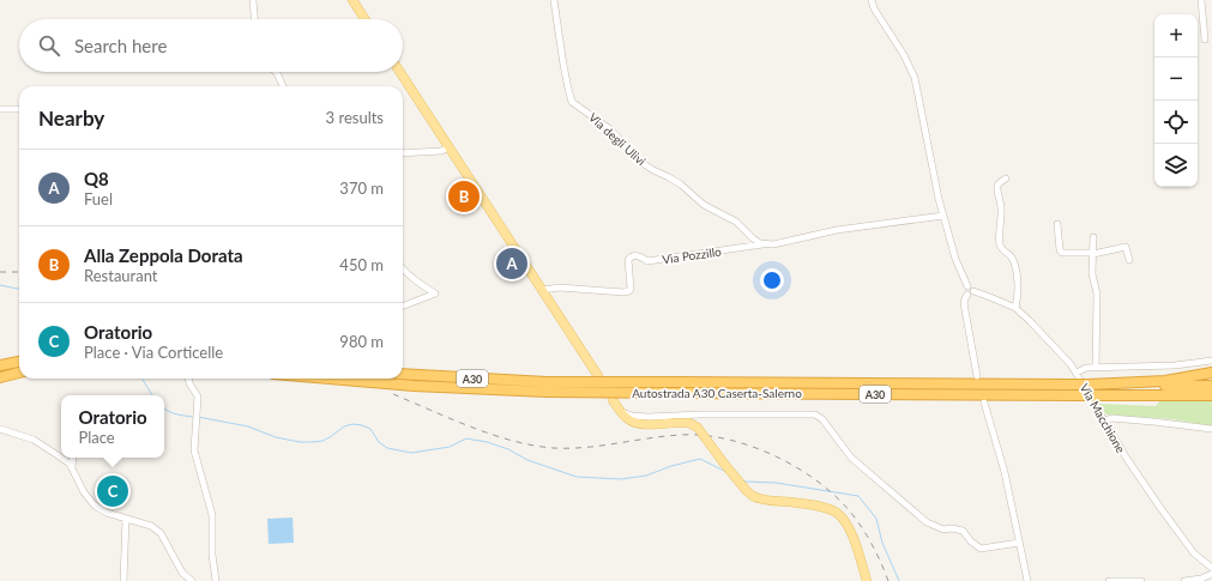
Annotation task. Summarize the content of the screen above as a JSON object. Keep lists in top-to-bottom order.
{
  "streets": {
    "highway": ["A30", "Autostrada A30 Caserta-Salerno"],
    "street": ["Via degli Ulivi", "Via Pozzillo", "Via Macchione"]
  },
  "crossings": [
    ["Via degli Ulivi", "Via Pozzillo"],
    ["A30", "Autostrada A30 Caserta-Salerno"]
  ],
  "page": {
    "map_buttons": ["+", "−"],
    "search": "Search here",
    "heading": ["Nearby", "3 results"],
    "list": [
      {
        "mark": "A",
        "name": "Q8",
        "note": "Fuel",
        "value": "370 m"
      },
      {
        "mark": "B",
        "name": "Alla Zeppola Dorata",
        "note": "Restaurant",
        "value": "450 m"
      },
      {
        "mark": "C",
        "name": "Oratorio",
        "note": "Place · Via Corticelle",
        "value": "980 m"
      }
    ],
    "pins": ["B", "A", "C"],
    "popup": ["Oratorio", "Place"]
  }
}
